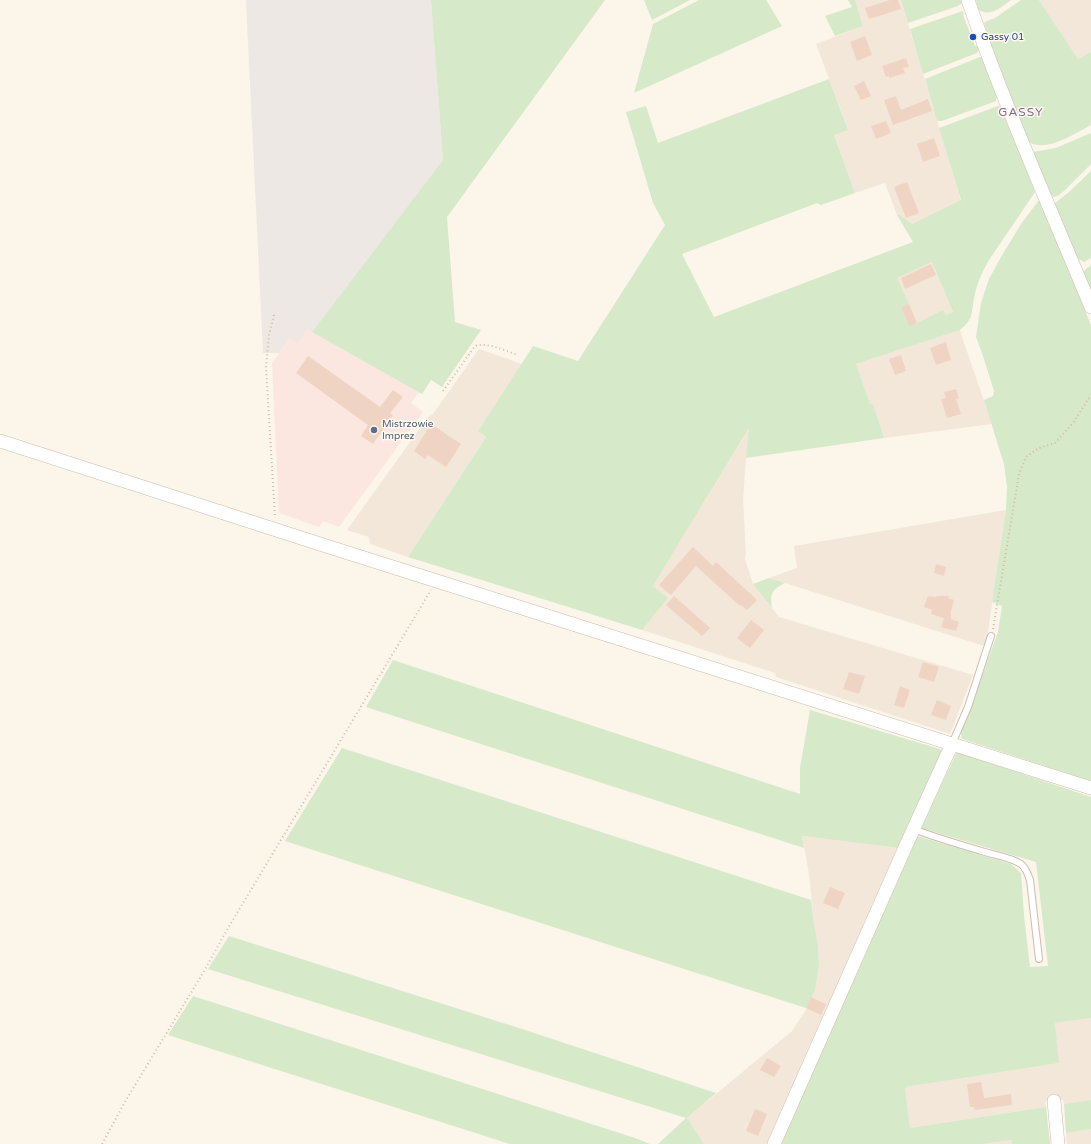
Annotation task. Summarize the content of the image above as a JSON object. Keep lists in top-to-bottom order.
{
  "districts": ["GASSY"],
  "places": ["Gassy 01", "Mistrzowie Imprez"]
}
